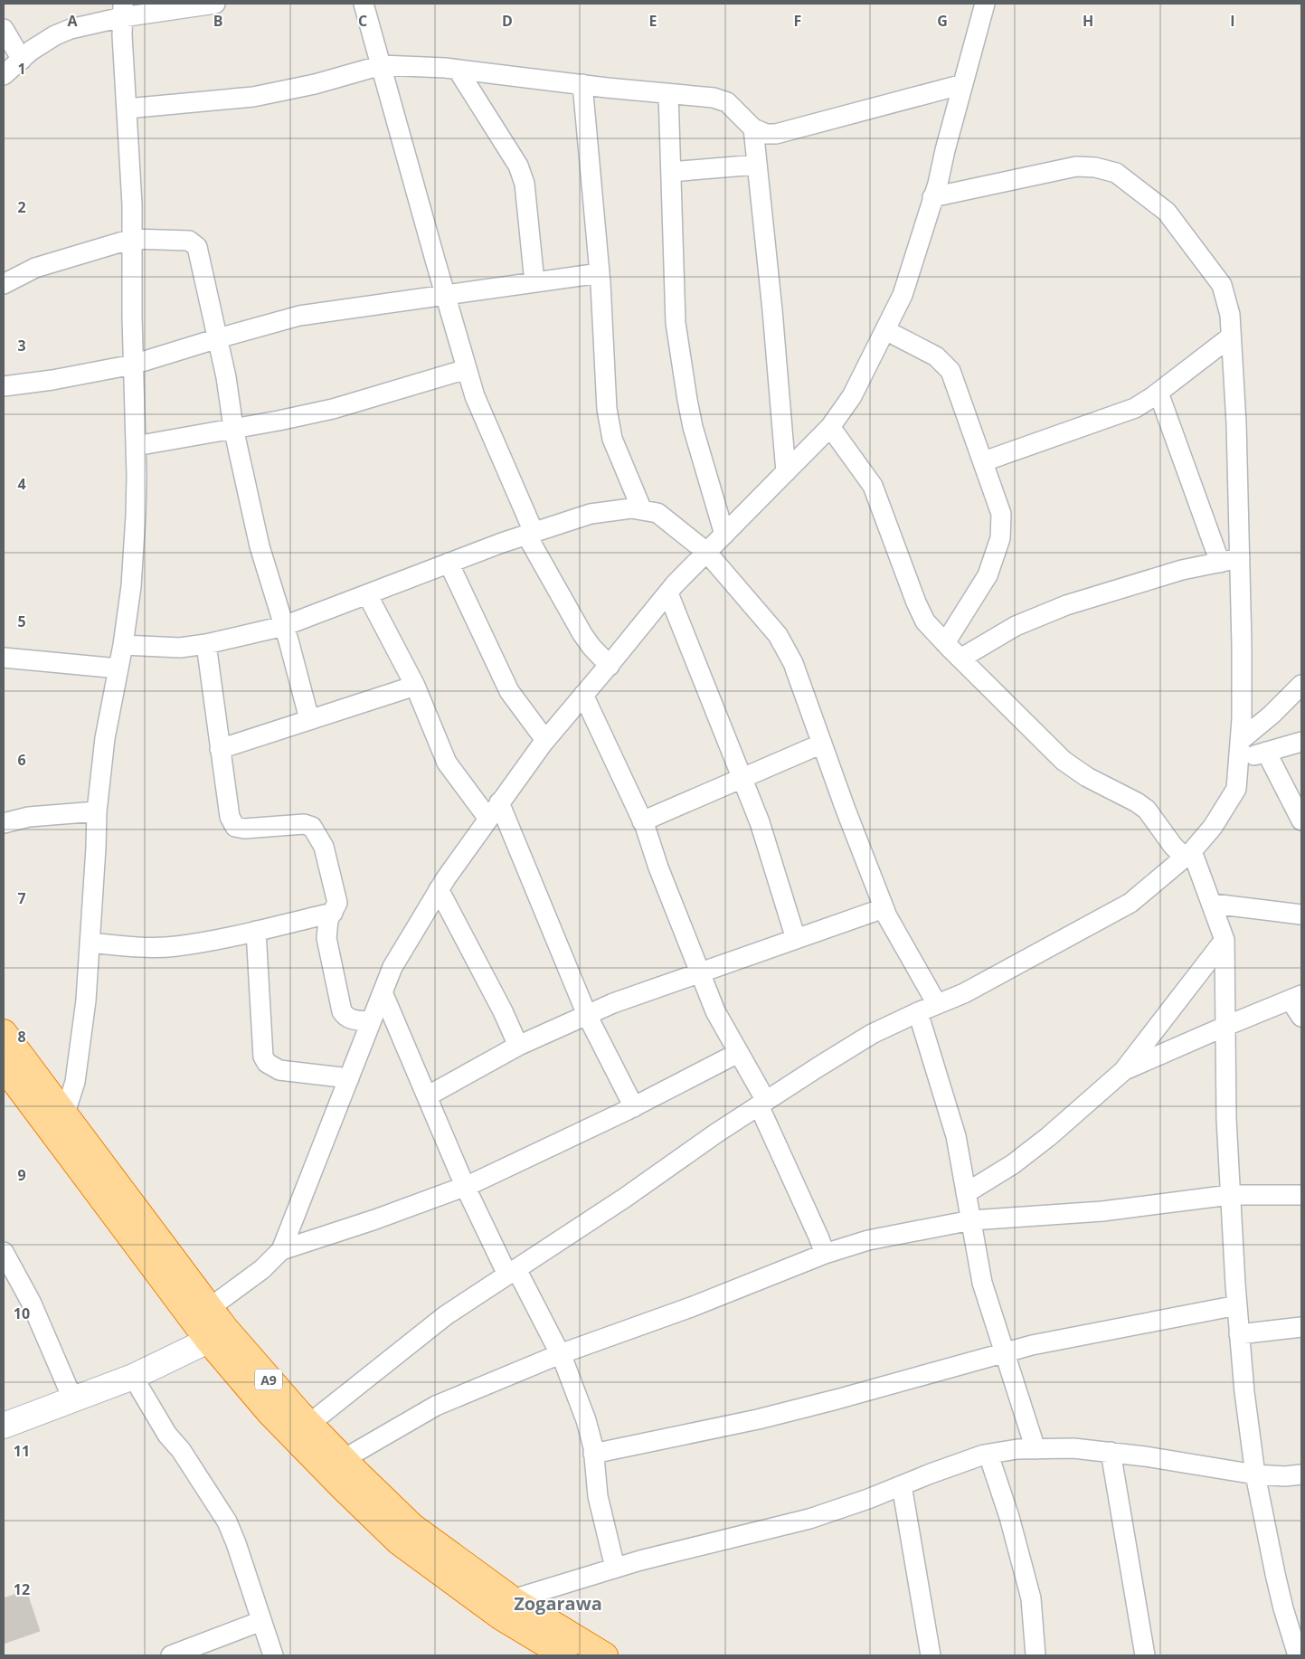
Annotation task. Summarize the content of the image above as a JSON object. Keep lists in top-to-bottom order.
{
  "streets": {
    "highway": ["A9"]
  },
  "districts": ["Zogarawa"],
  "grid": {
    "columns": [
      "A",
      "B",
      "C",
      "D",
      "E",
      "F",
      "G",
      "H",
      "I"
    ],
    "rows": [
      "1",
      "2",
      "3",
      "4",
      "5",
      "6",
      "7",
      "8",
      "9",
      "10",
      "11",
      "12"
    ]
  }
}
